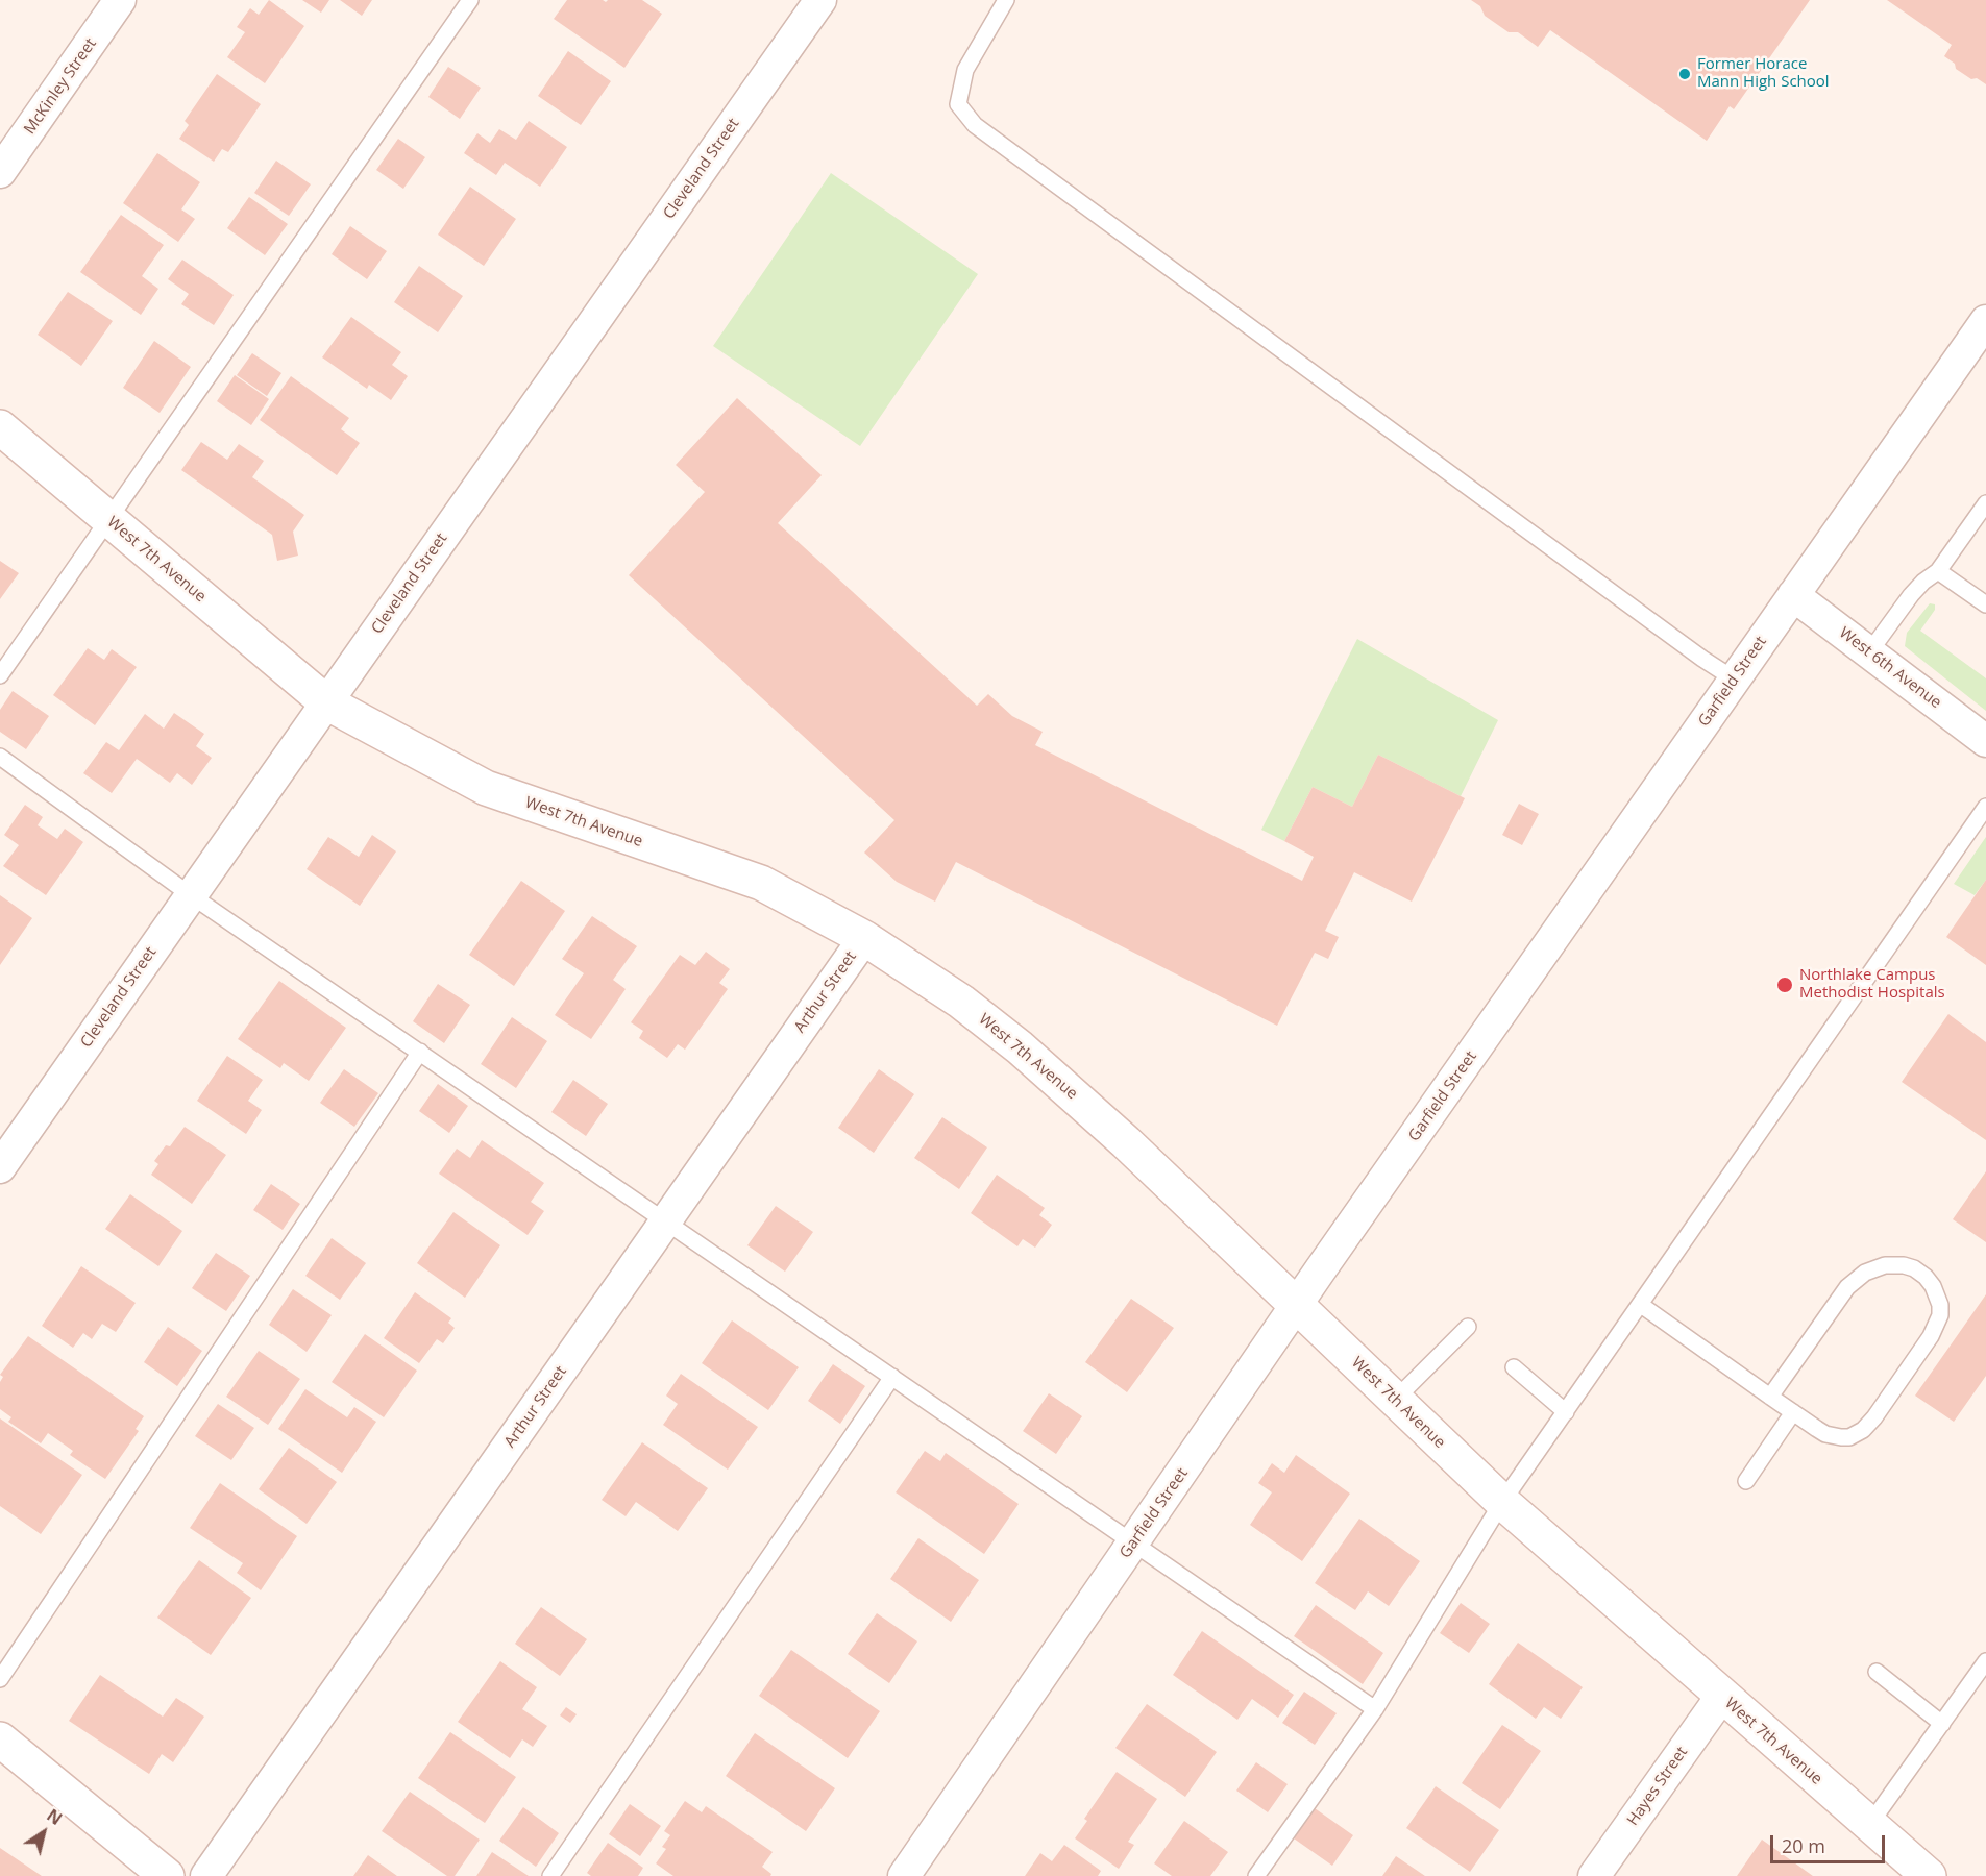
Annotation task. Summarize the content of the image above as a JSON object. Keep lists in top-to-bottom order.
{
  "streets": {
    "street": [
      "McKinley Street",
      "Cleveland Street",
      "West 7th Avenue",
      "West 6th Avenue",
      "Garfield Street",
      "Arthur Street",
      "Hayes Street"
    ]
  },
  "crossings": [
    ["Cleveland Street", "West 7th Avenue"],
    ["West 7th Avenue", "Garfield Street"],
    ["West 7th Avenue", "Arthur Street"],
    ["West 7th Avenue", "Hayes Street"],
    ["West 6th Avenue", "Garfield Street"]
  ],
  "places": ["Former Horace Mann High School", "Northlake Campus Methodist Hospitals"],
  "scale_bar": "20 m",
  "north": "top right"
}
